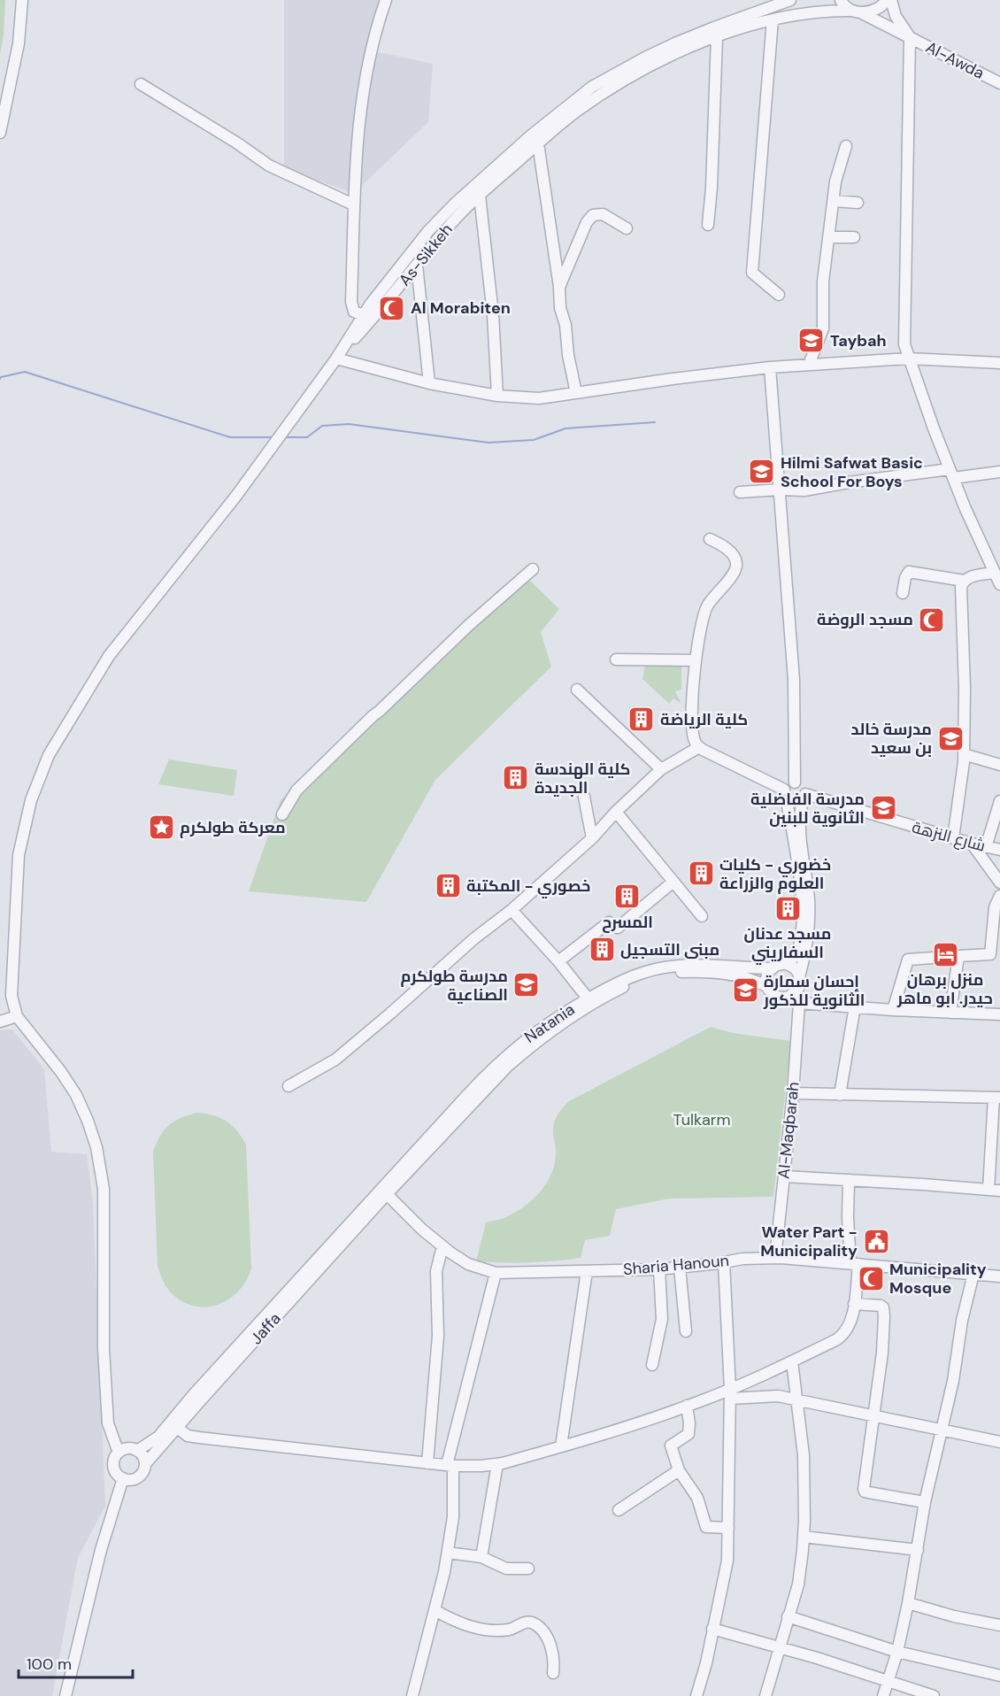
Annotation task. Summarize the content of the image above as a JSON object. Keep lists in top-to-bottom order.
{
  "streets": {
    "street": [
      "Al-Awda",
      "As-Sikkeh",
      "شارع النزهة",
      "Natania",
      "Al-Maqbarah",
      "Sharia Hanoun",
      "Jaffa"
    ]
  },
  "crossings": [
    ["Natania", "Al-Maqbarah"],
    ["Natania", "Sharia Hanoun"],
    ["Natania", "Jaffa"],
    ["Al-Maqbarah", "Sharia Hanoun"],
    ["Sharia Hanoun", "Jaffa"]
  ],
  "parks": ["Tulkarm"],
  "places": {
    "mosque": ["Al Morabiten", "مسجد الروضة", "Municipality Mosque"],
    "school or university": [
      "Taybah",
      "Hilmi Safwat Basic School For Boys",
      "مدرسة خالد بن سعيد",
      "مدرسة الفاضلية الثانوية للبنين",
      "مدرسة طولكرم الصناعية",
      "إحسان سمارة الثانوية للذكور"
    ],
    "building": [
      "كلية الرياضة",
      "كلية الهندسة الجديدة",
      "خضوري - كليات العلوم والزراعة",
      "خصوري - المكتبة",
      "المسرح",
      "مسجد عدنان السفاريني",
      "مبنى التسجيل"
    ],
    "place": ["معركة طولكرم"],
    "hotel": ["منزل برهان حيدر. ابو ماهر"],
    "public building": ["Water Part - Municipality"]
  },
  "scale_bar": "100 m"
}
